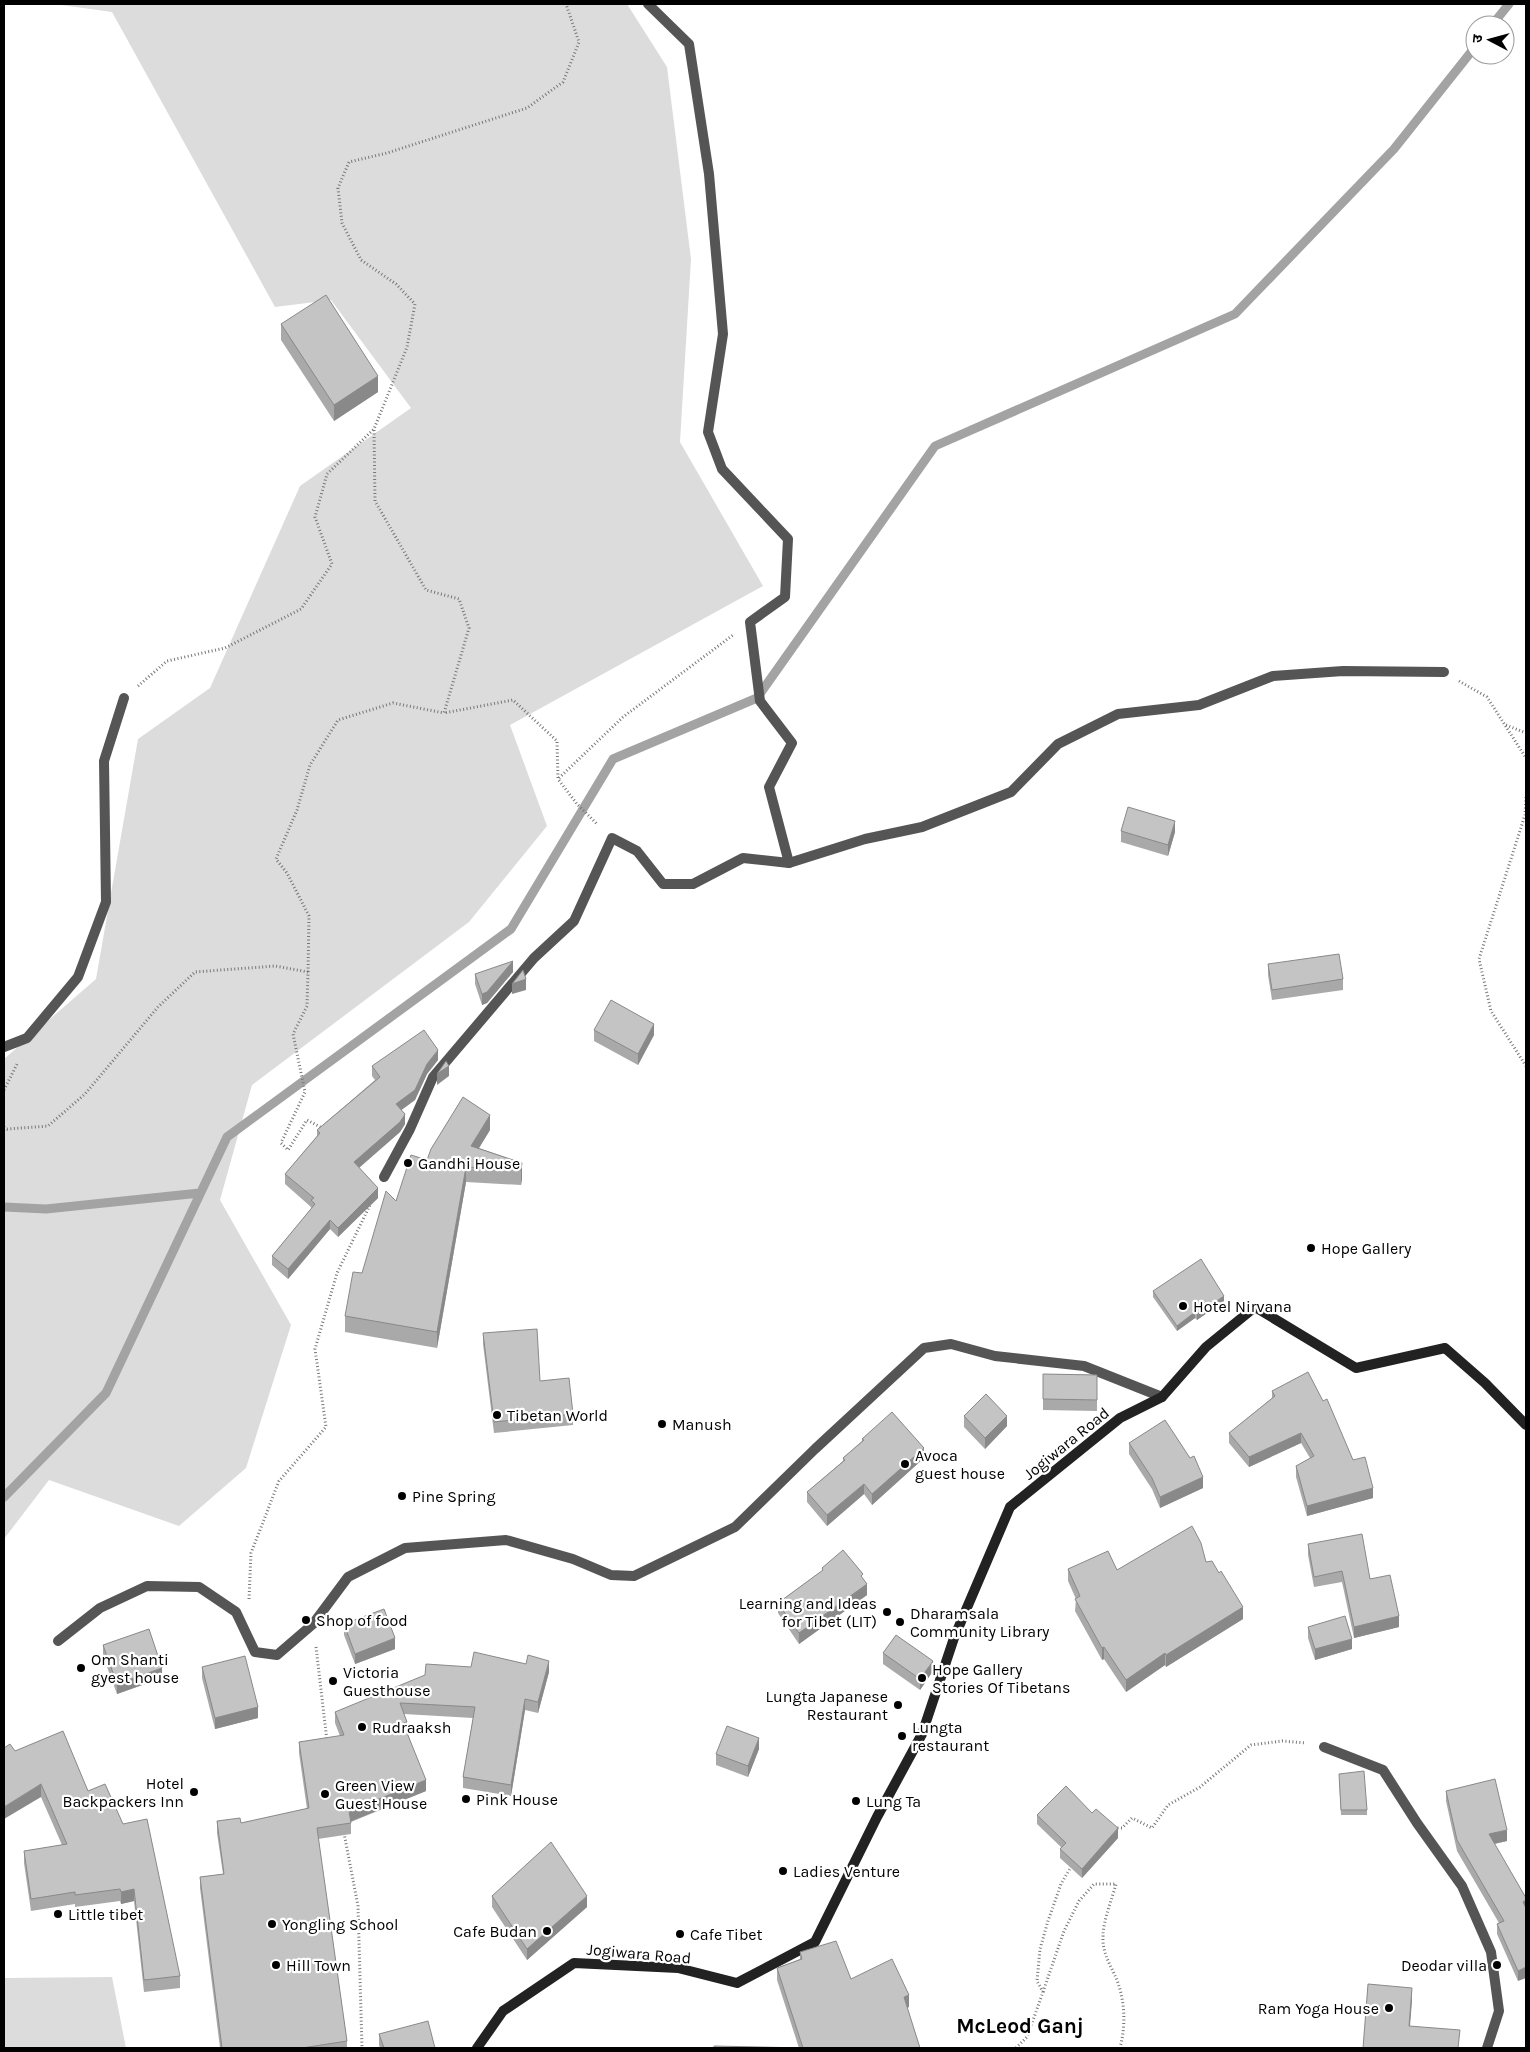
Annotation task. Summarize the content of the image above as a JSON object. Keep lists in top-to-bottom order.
{
  "streets": {
    "street": ["Jogiwara Road"]
  },
  "districts": ["McLeod Ganj"],
  "places": [
    "Gandhi House",
    "Hope Gallery",
    "Hotel Nirvana",
    "Tibetan World",
    "Manush",
    "Avoca guest house",
    "Pine Spring",
    "Learning and Ideas for Tibet (LIT)",
    "Shop of food",
    "Dharamsala Community Library",
    "Om Shanti gyest house",
    "Hope Gallery Stories Of Tibetans",
    "Victoria Guesthouse",
    "Lungta Japanese Restaurant",
    "Rudraaksh",
    "Lungta restaurant",
    "Hotel Backpackers Inn",
    "Green View Guest House",
    "Pink House",
    "Lung Ta",
    "Ladies Venture",
    "Little tibet",
    "Yongling School",
    "Cafe Budan",
    "Cafe Tibet",
    "Hill Town",
    "Deodar villa",
    "Ram Yoga House"
  ],
  "north": "left"
}
